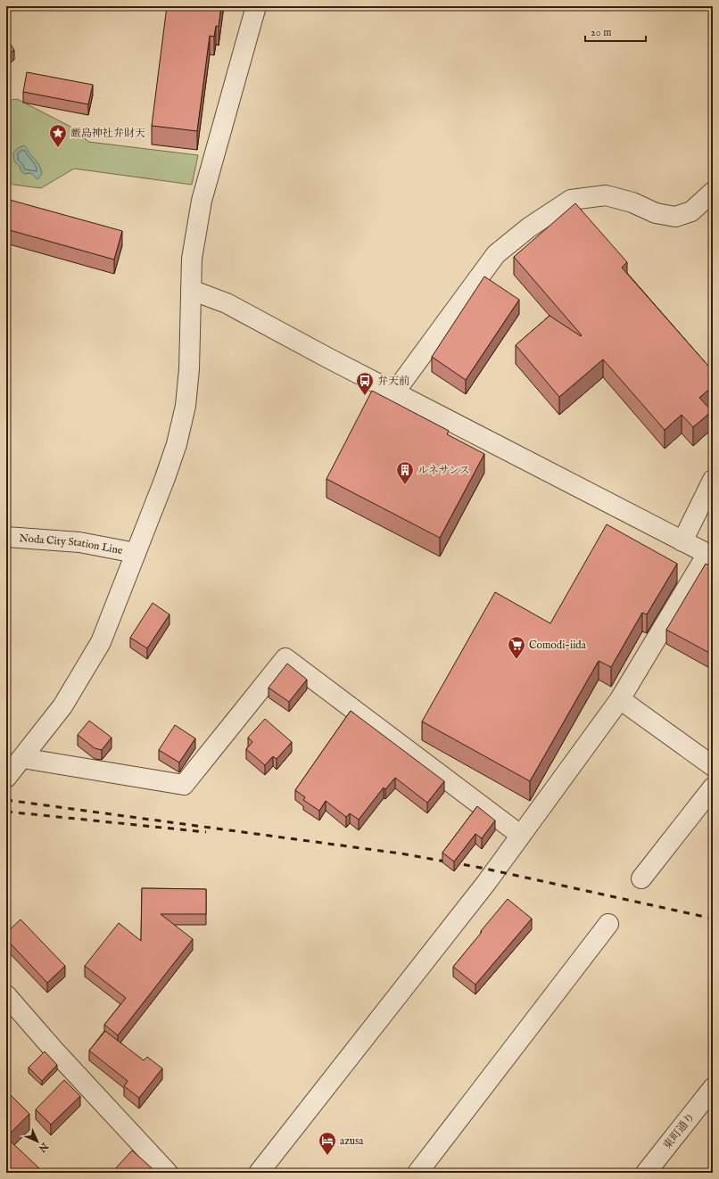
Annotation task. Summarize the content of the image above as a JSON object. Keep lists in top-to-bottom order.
{
  "streets": {
    "street": ["Noda City Station Line", "東町通り"]
  },
  "places": {
    "place": ["厳島神社弁財天"],
    "bus stop": ["弁天前"],
    "building": ["ルネサンス"],
    "supermarket": ["Comodi-iida"],
    "hotel": ["azusa"]
  },
  "scale_bar": "20 m",
  "north": "bottom right"
}
